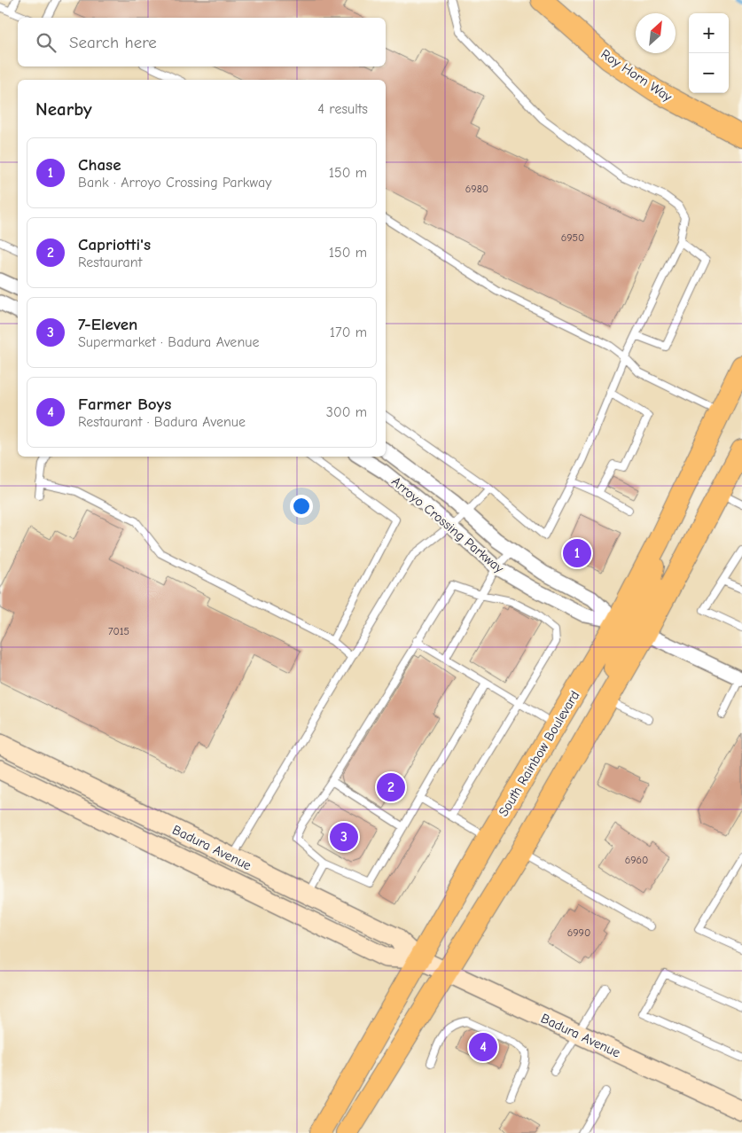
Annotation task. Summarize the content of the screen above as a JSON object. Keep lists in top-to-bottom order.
{
  "streets": {
    "main road": ["Roy Horn Way", "South Rainbow Boulevard", "Badura Avenue"],
    "street": ["Arroyo Crossing Parkway"]
  },
  "crossings": [
    ["Arroyo Crossing Parkway", "South Rainbow Boulevard"],
    ["South Rainbow Boulevard", "Badura Avenue"]
  ],
  "house_numbers": [
    "6980",
    "6950",
    "7015",
    "6960",
    "6990"
  ],
  "north": "top right",
  "page": {
    "map_buttons": ["+", "−"],
    "search": "Search here",
    "heading": ["Nearby", "4 results"],
    "list": [
      {
        "mark": "1",
        "name": "Chase",
        "note": "Bank · Arroyo Crossing Parkway",
        "value": "150 m"
      },
      {
        "mark": "2",
        "name": "Capriotti's",
        "note": "Restaurant",
        "value": "150 m"
      },
      {
        "mark": "3",
        "name": "7-Eleven",
        "note": "Supermarket · Badura Avenue",
        "value": "170 m"
      },
      {
        "mark": "4",
        "name": "Farmer Boys",
        "note": "Restaurant · Badura Avenue",
        "value": "300 m"
      }
    ],
    "pins": [
      "1",
      "2",
      "3",
      "4"
    ]
  }
}
